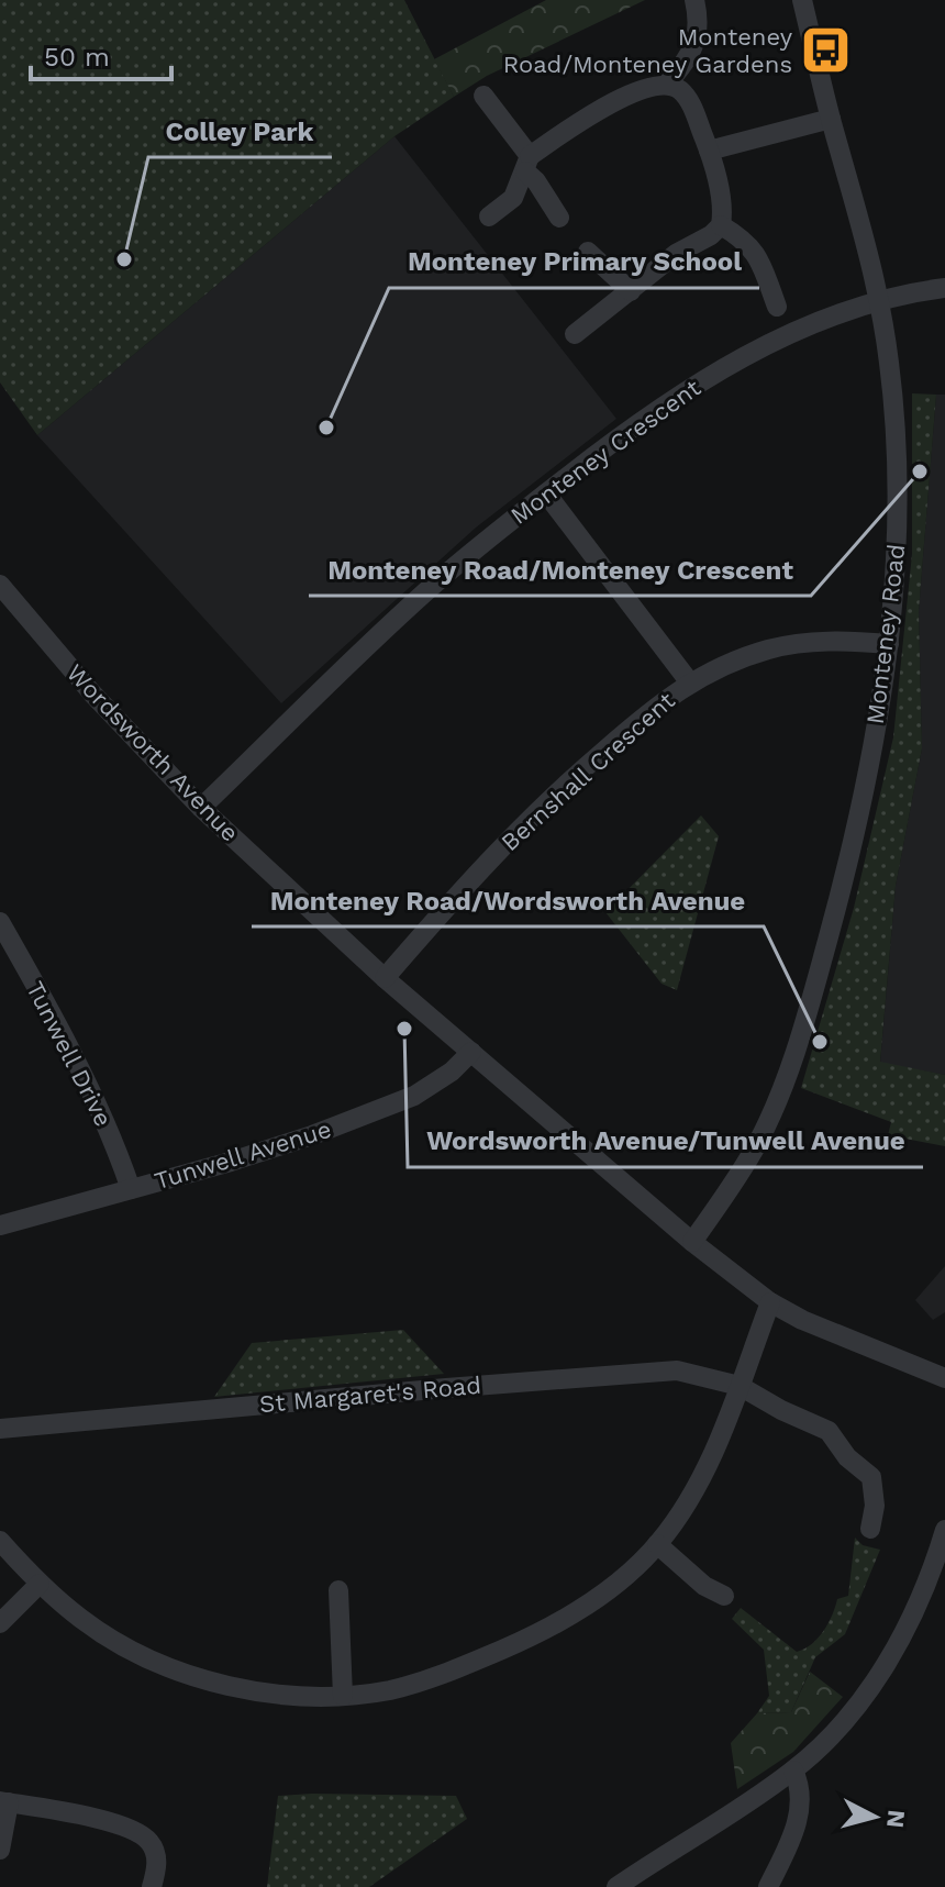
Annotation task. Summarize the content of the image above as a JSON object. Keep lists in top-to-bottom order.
{
  "streets": {
    "street": [
      "Monteney Crescent",
      "Monteney Road",
      "Wordsworth Avenue",
      "Bernshall Crescent",
      "Tunwell Drive",
      "Tunwell Avenue",
      "St Margaret's Road"
    ]
  },
  "crossings": [
    ["Monteney Crescent", "Monteney Road"],
    ["Monteney Crescent", "Wordsworth Avenue"],
    ["Monteney Road", "Wordsworth Avenue"],
    ["Monteney Road", "Bernshall Crescent"],
    ["Wordsworth Avenue", "Bernshall Crescent"],
    ["Wordsworth Avenue", "Tunwell Avenue"],
    ["Tunwell Drive", "Tunwell Avenue"]
  ],
  "places": {
    "bus stop": ["Monteney Road/Monteney Gardens"],
    "other": [
      "Colley Park",
      "Monteney Primary School",
      "Monteney Road/Monteney Crescent",
      "Wordsworth Avenue/Tunwell Avenue",
      "Monteney Road/Wordsworth Avenue"
    ]
  },
  "scale_bar": "50 m",
  "north": "right"
}
